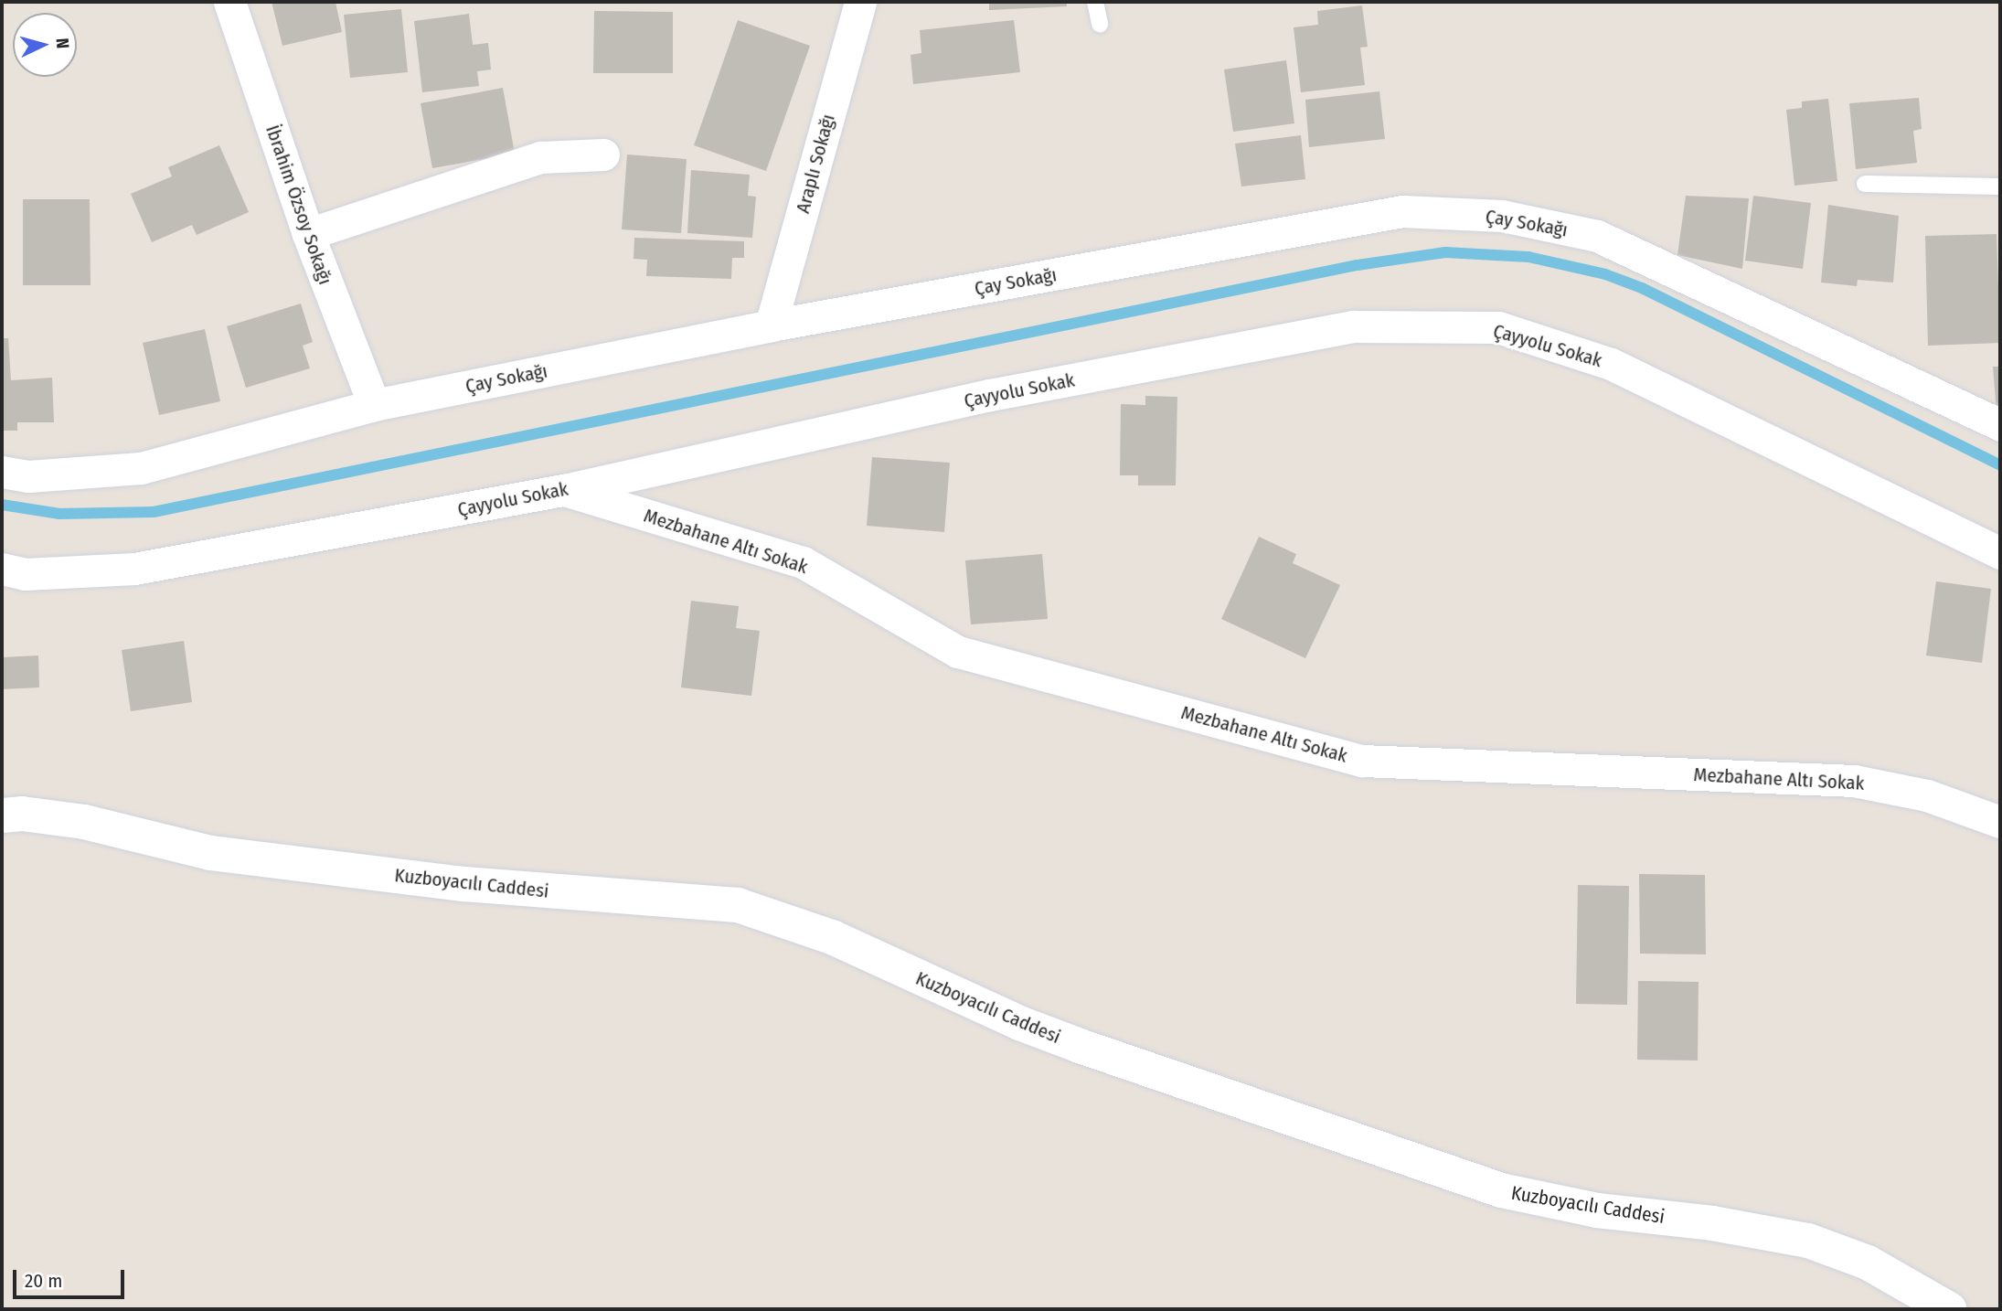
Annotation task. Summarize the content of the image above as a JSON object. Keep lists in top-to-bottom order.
{
  "streets": {
    "street": [
      "Araplı Sokağı",
      "İbrahim Özsoy Sokağı",
      "Çay Sokağı",
      "Çayyolu Sokak",
      "Mezbahane Altı Sokak",
      "Kuzboyacılı Caddesi"
    ]
  },
  "crossings": [
    ["Araplı Sokağı", "Çay Sokağı"],
    ["İbrahim Özsoy Sokağı", "Çay Sokağı"],
    ["Çayyolu Sokak", "Mezbahane Altı Sokak"]
  ],
  "scale_bar": "20 m",
  "north": "right"
}
